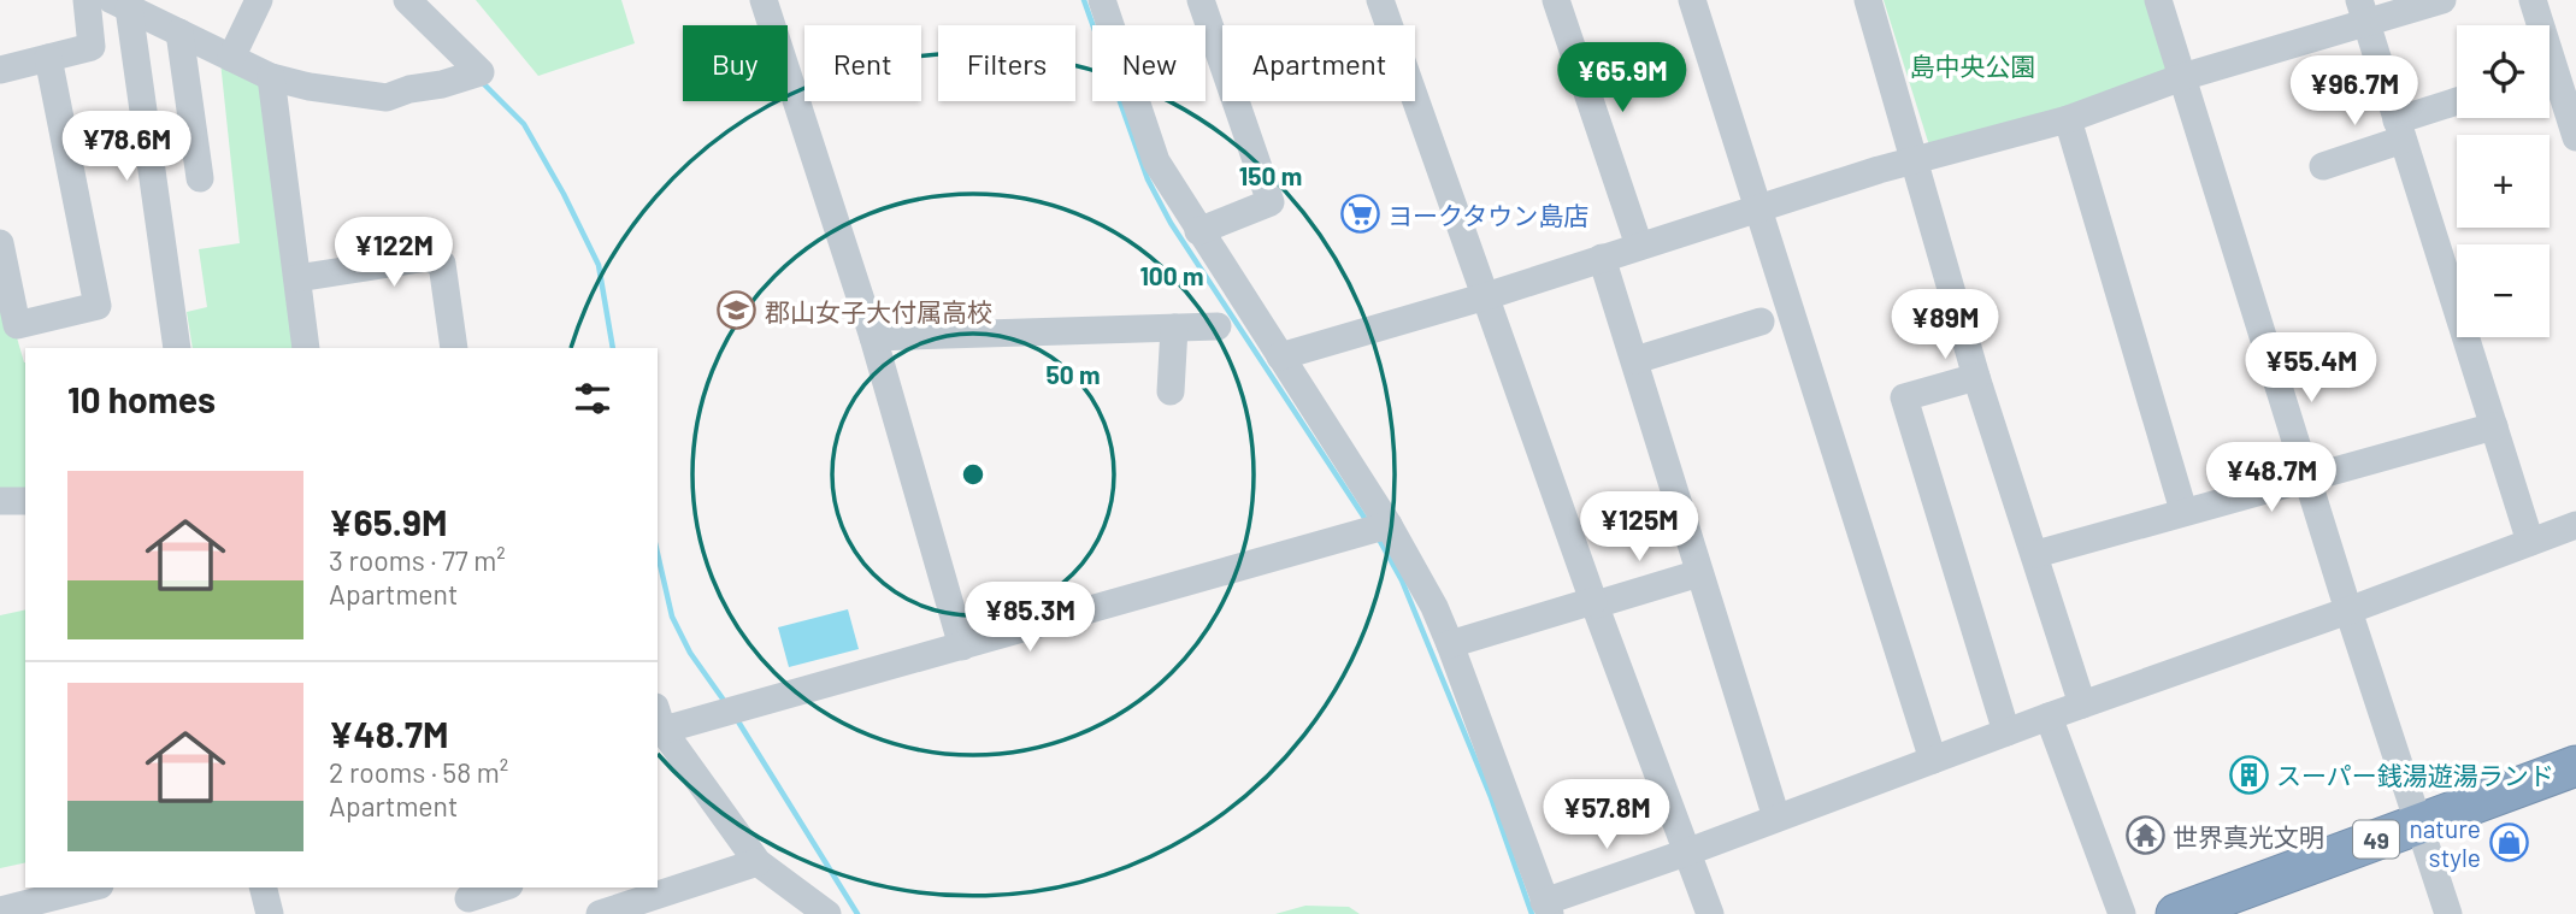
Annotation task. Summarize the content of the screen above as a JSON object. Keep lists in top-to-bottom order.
{
  "streets": {
    "highway": ["49"]
  },
  "parks": ["島中央公園"],
  "places": {
    "supermarket": ["ヨークタウン島店"],
    "school or university": ["郡山女子大付属高校"],
    "building": ["スーパー銭湯遊湯ランド"],
    "temple": ["世界真光文明"],
    "shop": ["nature style"]
  },
  "page": {
    "map_buttons": ["+", "−"],
    "chip": [
      "Buy",
      "Rent",
      "Filters",
      "New",
      "Apartment"
    ],
    "price": [
      "¥65.9M",
      "¥96.7M",
      "¥78.6M",
      "¥122M",
      "¥89M",
      "¥55.4M",
      "¥48.7M",
      "¥125M",
      "¥85.3M",
      "¥57.8M"
    ],
    "heading": "10 homes",
    "list": [
      {
        "name": "¥65.9M",
        "note": "3 rooms · 77 m² · Apartment"
      },
      {
        "name": "¥48.7M",
        "note": "2 rooms · 58 m² · Apartment"
      }
    ]
  },
  "rings": ["150 m", "100 m", "50 m"]
}
